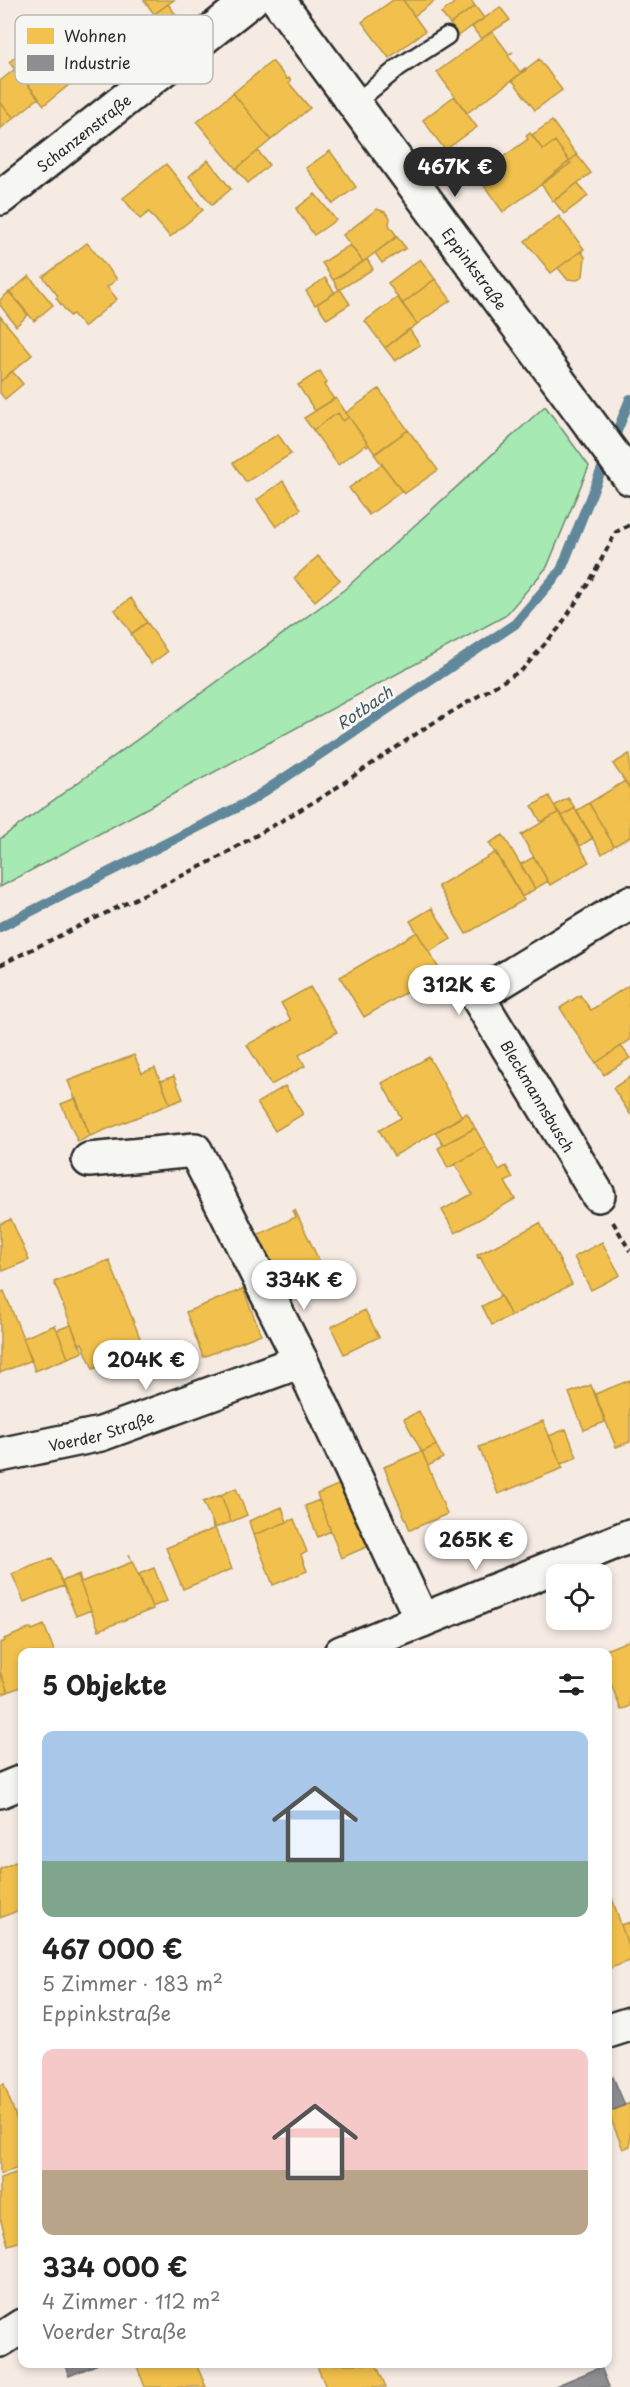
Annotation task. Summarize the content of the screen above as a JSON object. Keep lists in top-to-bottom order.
{
  "streets": {
    "street": [
      "Schanzenstraße",
      "Eppinkstraße",
      "Bleckmannsbusch",
      "Voerder Straße"
    ]
  },
  "water": ["Rotbach"],
  "legend": ["Wohnen", "Industrie"],
  "page": {
    "price": [
      "467K €",
      "312K €",
      "334K €",
      "204K €",
      "265K €"
    ],
    "heading": "5 Objekte",
    "list": [
      {
        "name": "467 000 €",
        "note": "5 Zimmer · 183 m² · Eppinkstraße"
      },
      {
        "name": "334 000 €",
        "note": "4 Zimmer · 112 m² · Voerder Straße"
      }
    ]
  }
}
